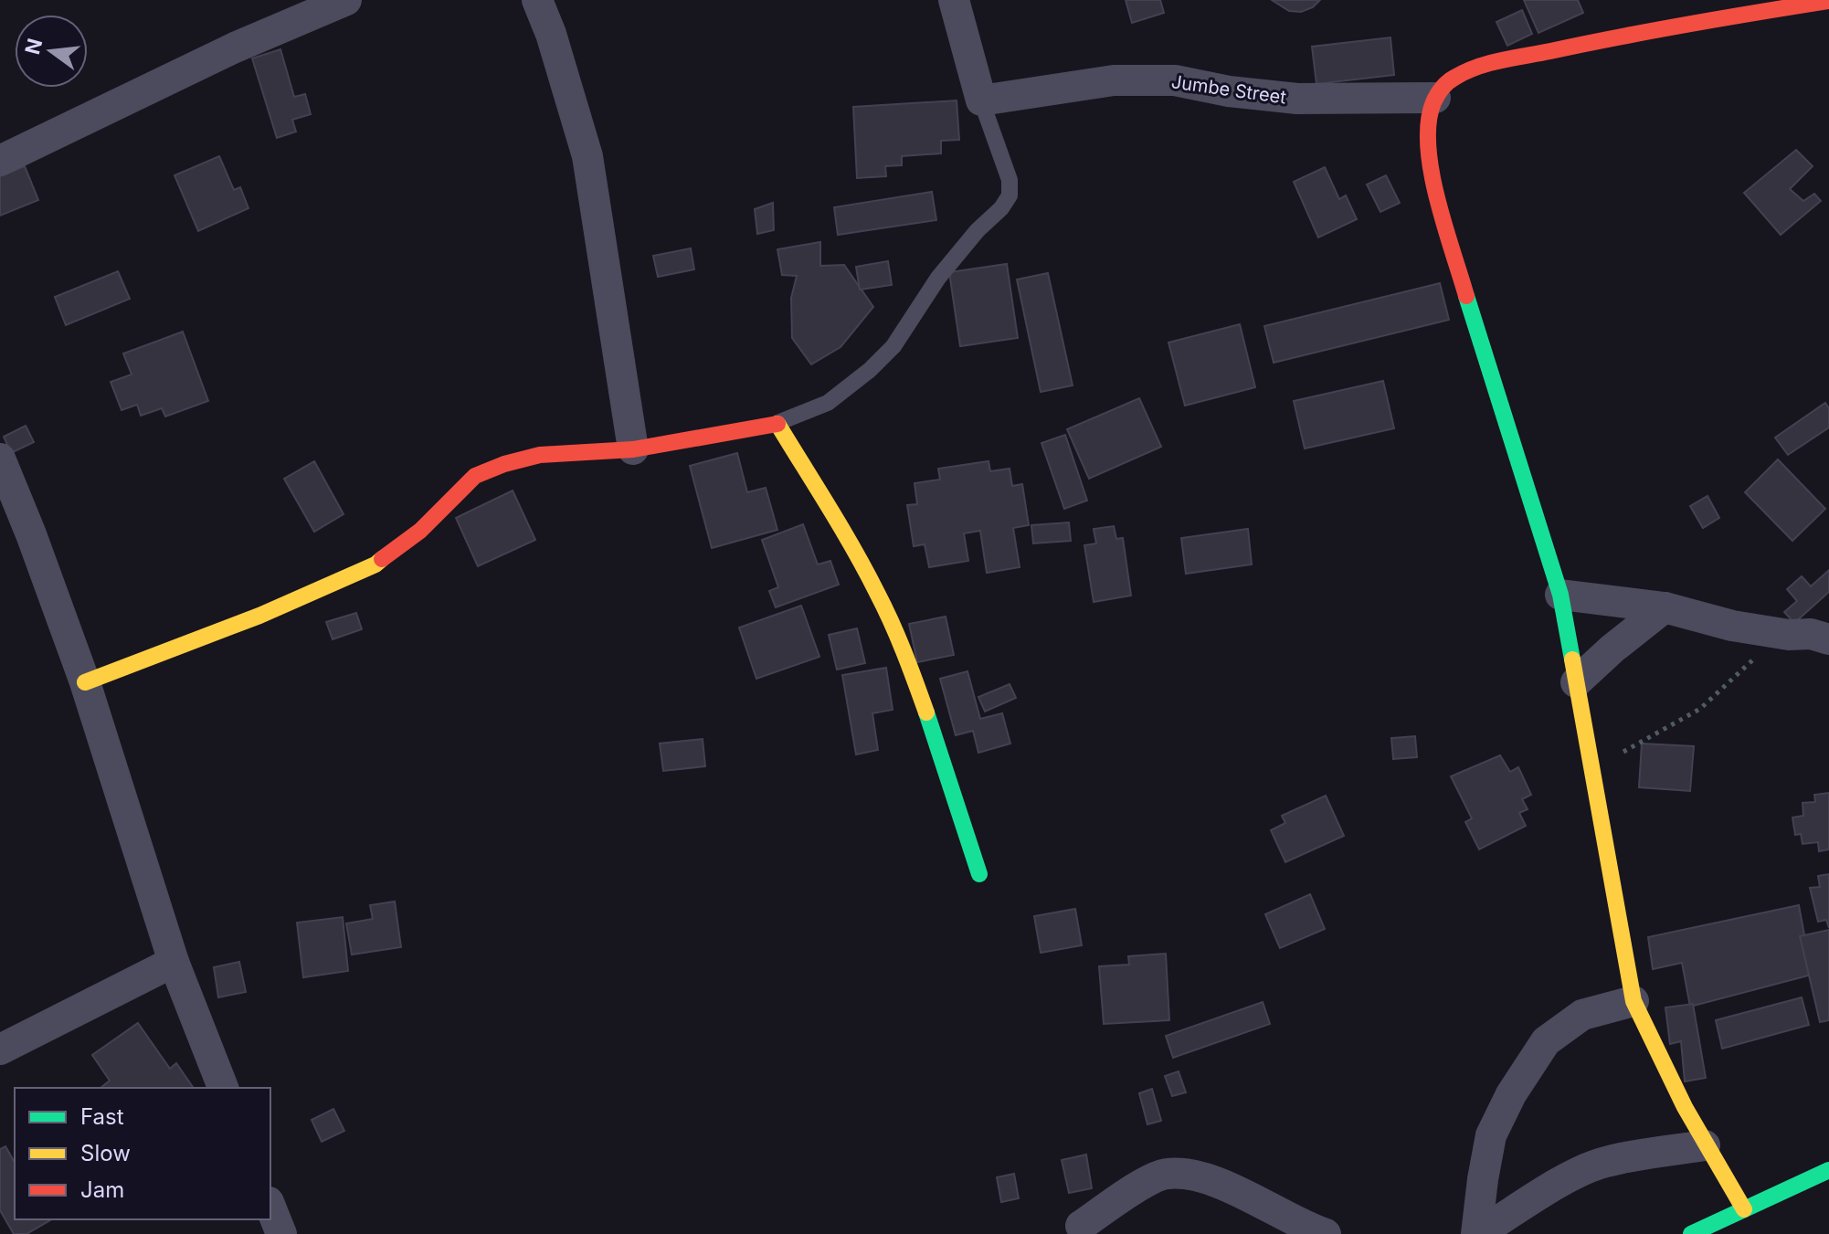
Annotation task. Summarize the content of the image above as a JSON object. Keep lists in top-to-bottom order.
{
  "streets": {
    "street": ["Jumbe Street"]
  },
  "legend": ["Fast", "Slow", "Jam"],
  "north": "left"
}
